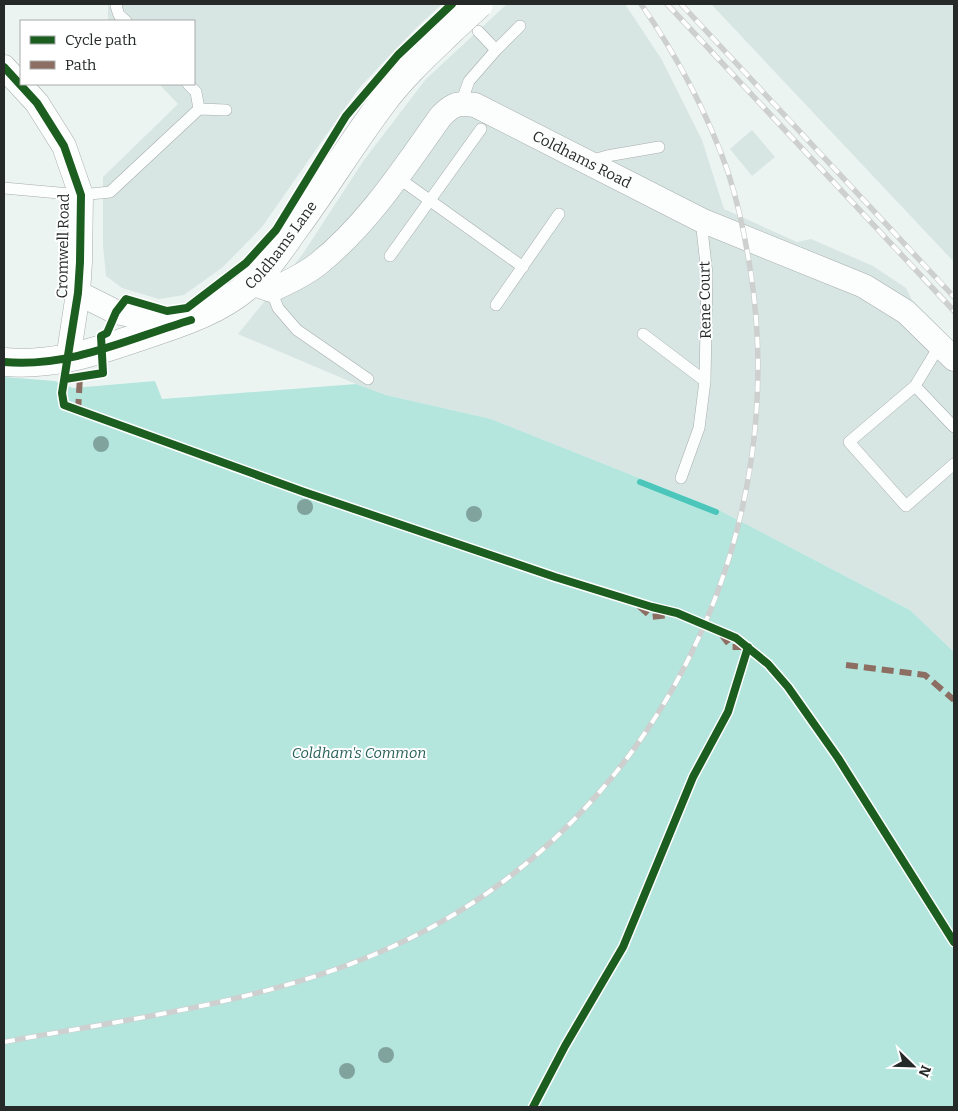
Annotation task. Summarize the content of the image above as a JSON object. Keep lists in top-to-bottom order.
{
  "streets": {
    "street": ["Coldhams Road", "Coldhams Lane", "Cromwell Road"],
    "lane": ["Rene Court"]
  },
  "crossings": [
    ["Coldhams Road", "Rene Court"],
    ["Coldhams Lane", "Cromwell Road"]
  ],
  "parks": ["Coldham's Common"],
  "legend": ["Cycle path", "Path"],
  "north": "bottom right"
}
